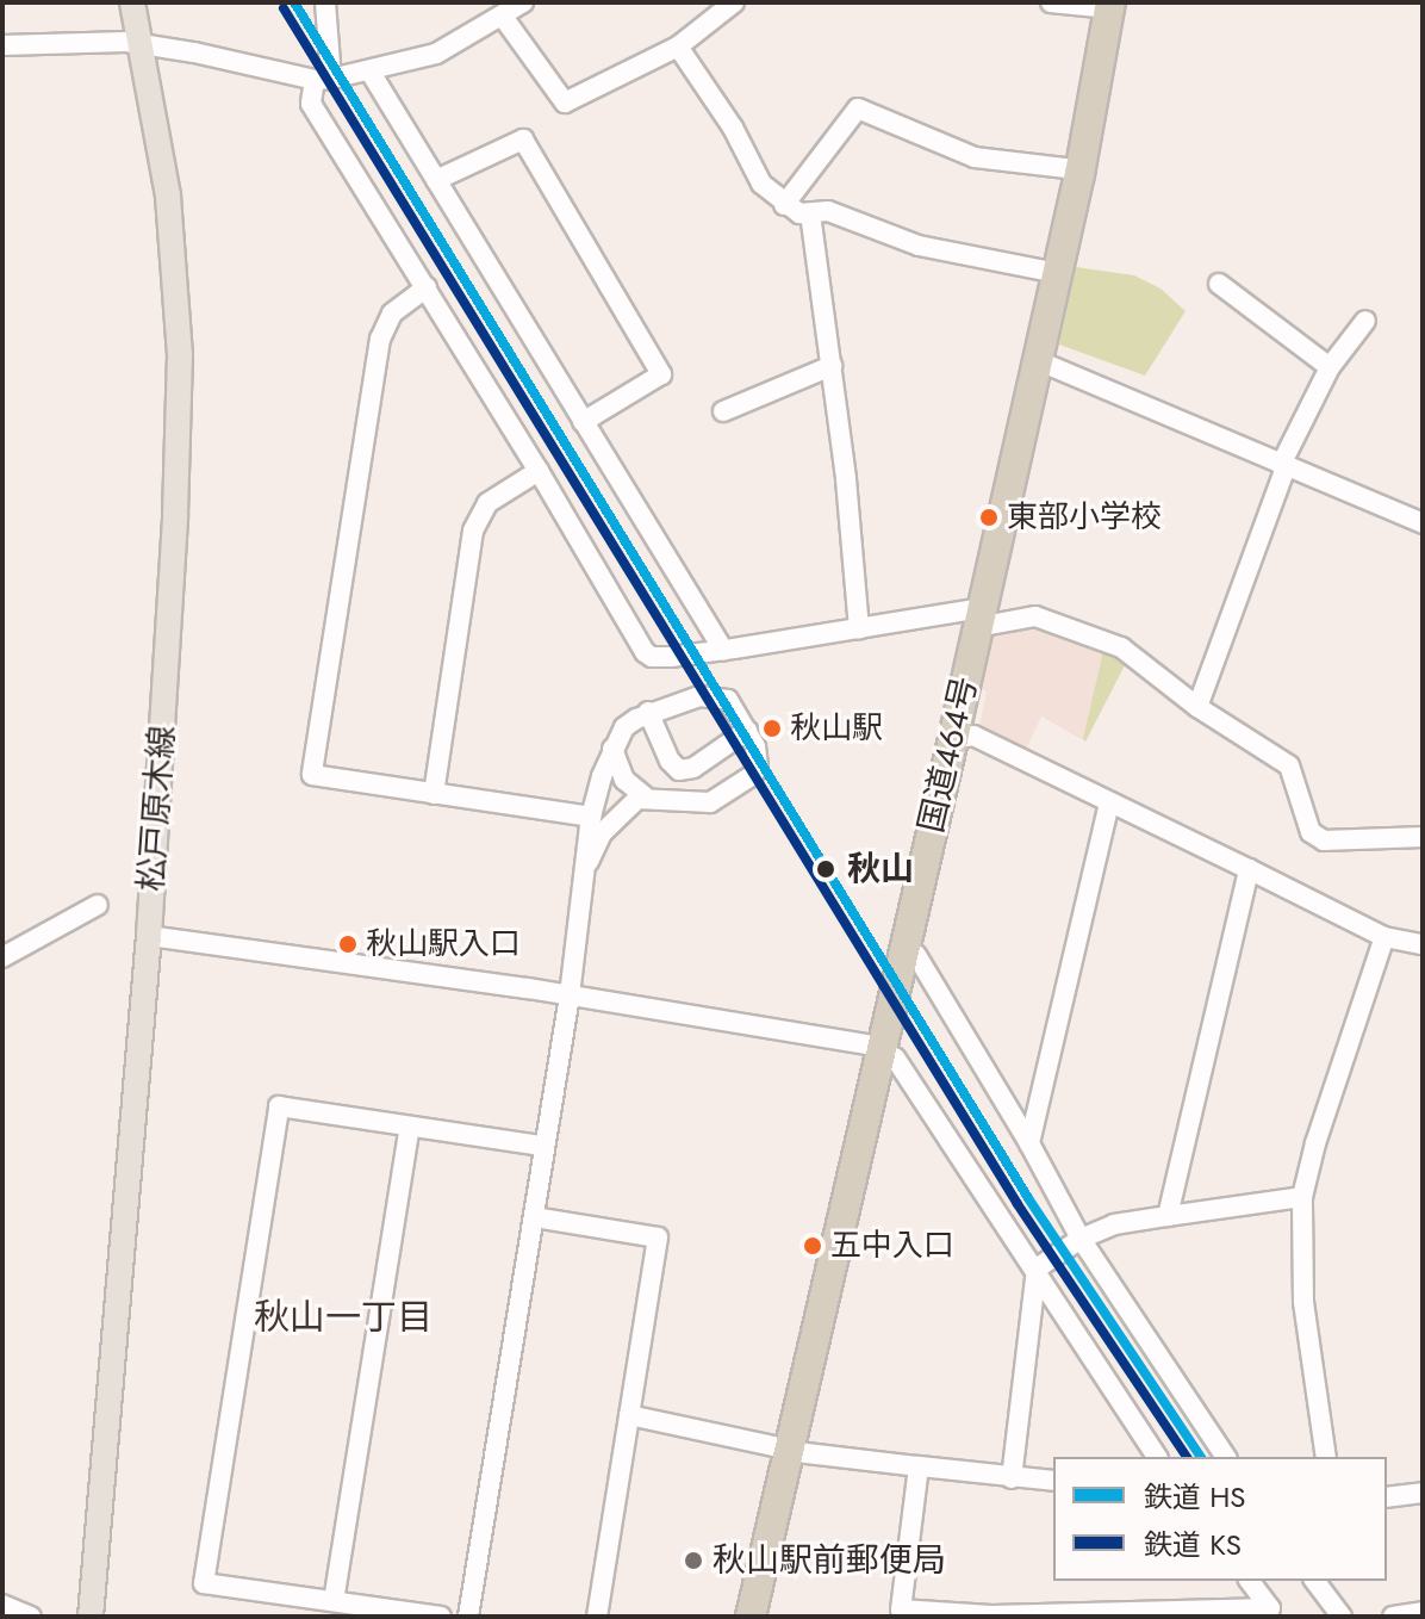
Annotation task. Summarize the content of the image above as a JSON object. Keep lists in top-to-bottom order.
{
  "streets": {
    "highway": ["国道464号"],
    "main road": ["松戸原木線"]
  },
  "districts": ["秋山一丁目"],
  "places": [
    "東部小学校",
    "秋山駅",
    "秋山",
    "秋山駅入口",
    "五中入口",
    "秋山駅前郵便局"
  ],
  "lines": ["rail line HS", "rail line KS"],
  "legend": ["鉄道 HS", "鉄道 KS"]
}
